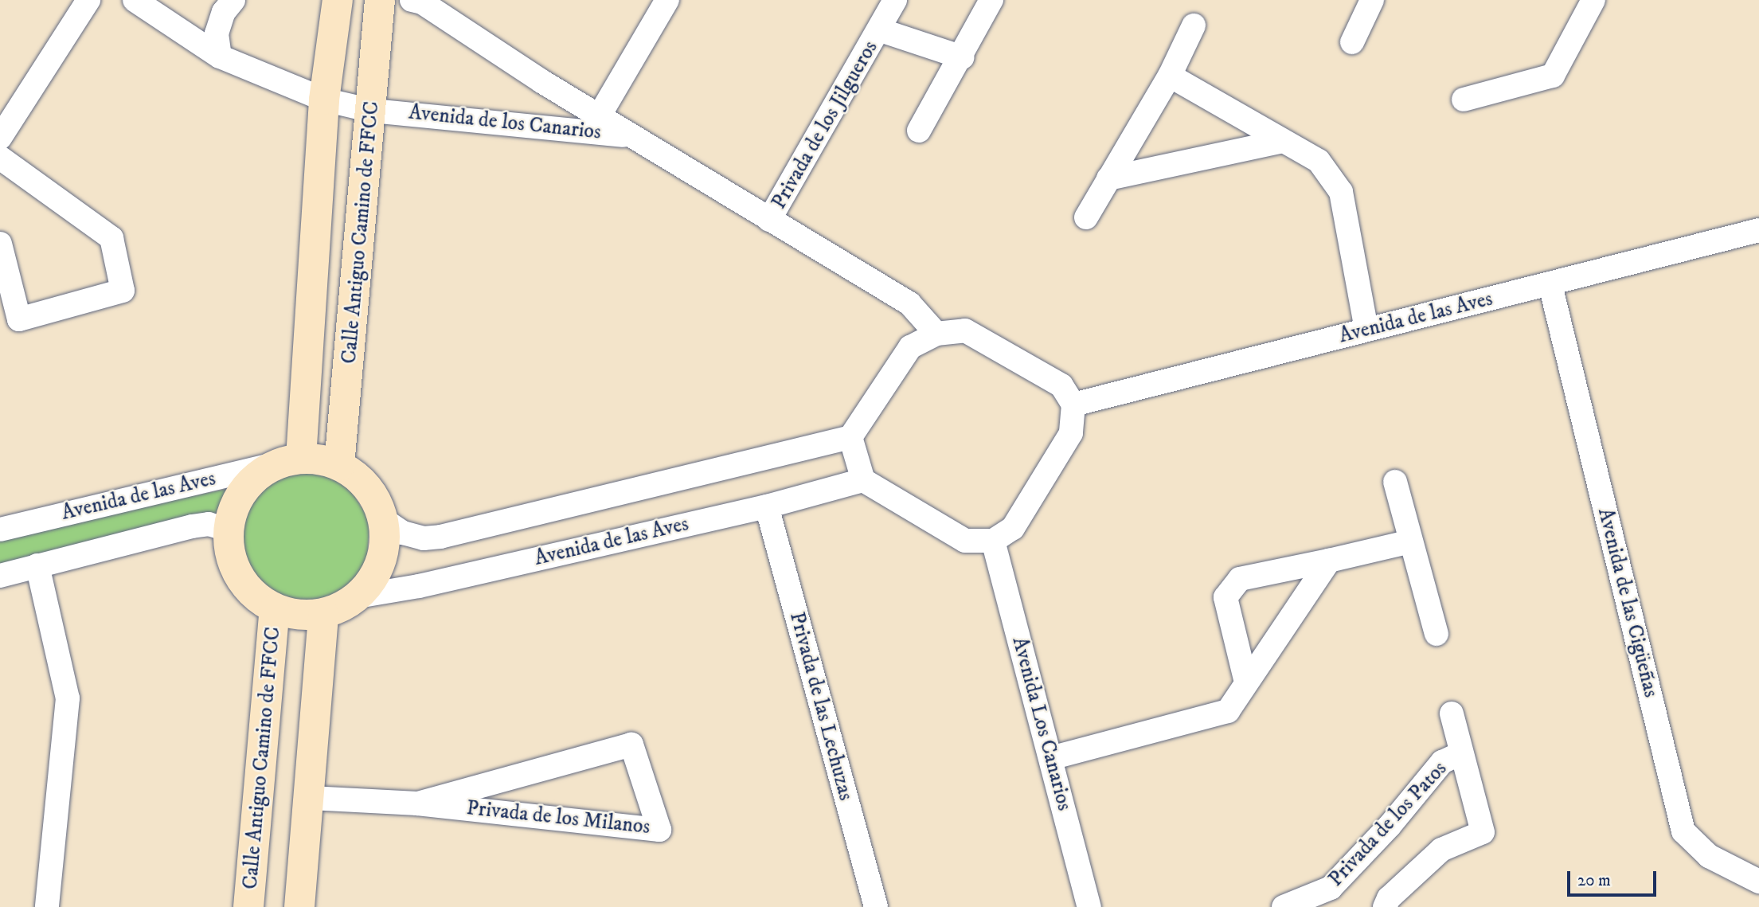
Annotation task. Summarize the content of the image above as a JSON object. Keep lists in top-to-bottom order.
{
  "streets": {
    "main road": ["Calle Antiguo Camino de FFCC"],
    "street": [
      "Avenida de los Canarios",
      "Privada de los Jilgueros",
      "Avenida de las Aves",
      "Avenida de las Cigüeñas",
      "Privada de las Lechuzas",
      "Avenida Los Canarios",
      "Privada de los Milanos",
      "Privada de los Patos"
    ]
  },
  "crossings": [
    ["Avenida de los Canarios", "Privada de los Jilgueros"],
    ["Avenida de los Canarios", "Calle Antiguo Camino de FFCC"],
    ["Calle Antiguo Camino de FFCC", "Avenida de las Aves"],
    ["Avenida de las Aves", "Avenida de las Cigüeñas"],
    ["Avenida de las Aves", "Privada de las Lechuzas"]
  ],
  "scale_bar": "20 m"
}
